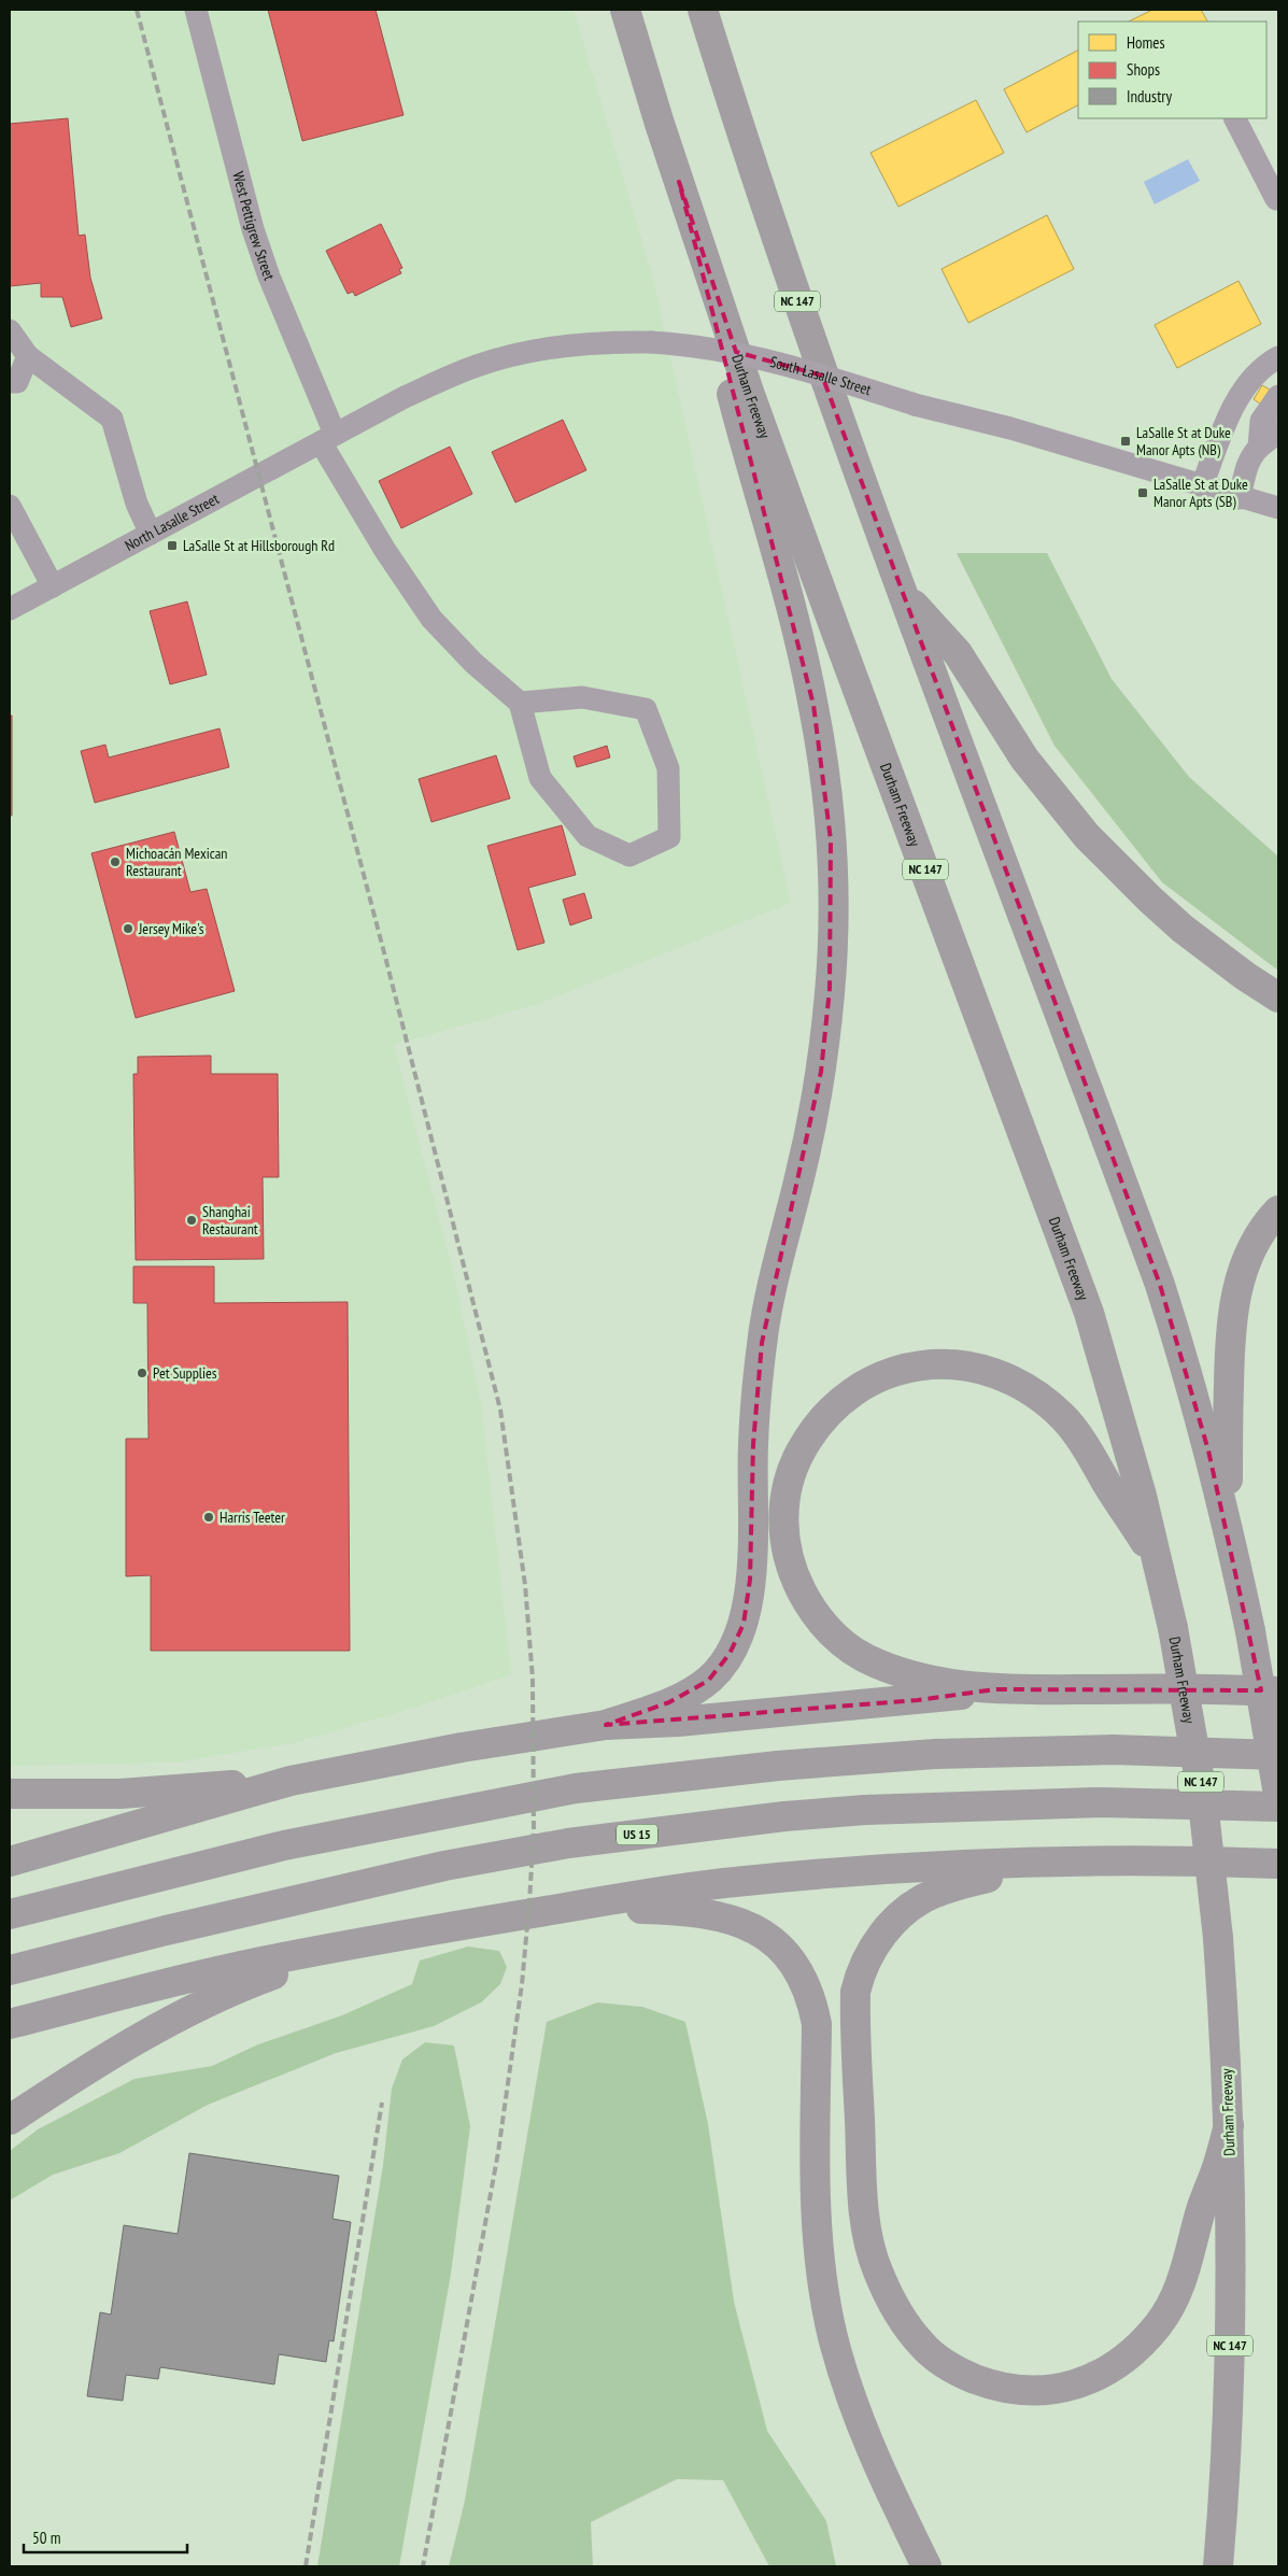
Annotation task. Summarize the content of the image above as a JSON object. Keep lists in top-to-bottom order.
{
  "streets": {
    "highway": ["NC 147", "Durham Freeway", "US 15"],
    "street": ["West Pettigrew Street", "South Lasalle Street", "North Lasalle Street"]
  },
  "crossings": [
    ["West Pettigrew Street", "South Lasalle Street"],
    ["West Pettigrew Street", "North Lasalle Street"],
    ["South Lasalle Street", "North Lasalle Street"]
  ],
  "places": {
    "transit": ["LaSalle St at Duke Manor Apts (NB)", "LaSalle St at Duke Manor Apts (SB)", "LaSalle St at Hillsborough Rd"],
    "other": [
      "Michoacán Mexican Restaurant",
      "Jersey Mike's",
      "Shanghai Restaurant",
      "Pet Supplies",
      "Harris Teeter"
    ]
  },
  "legend": ["Homes", "Shops", "Industry"],
  "scale_bar": "50 m"
}
